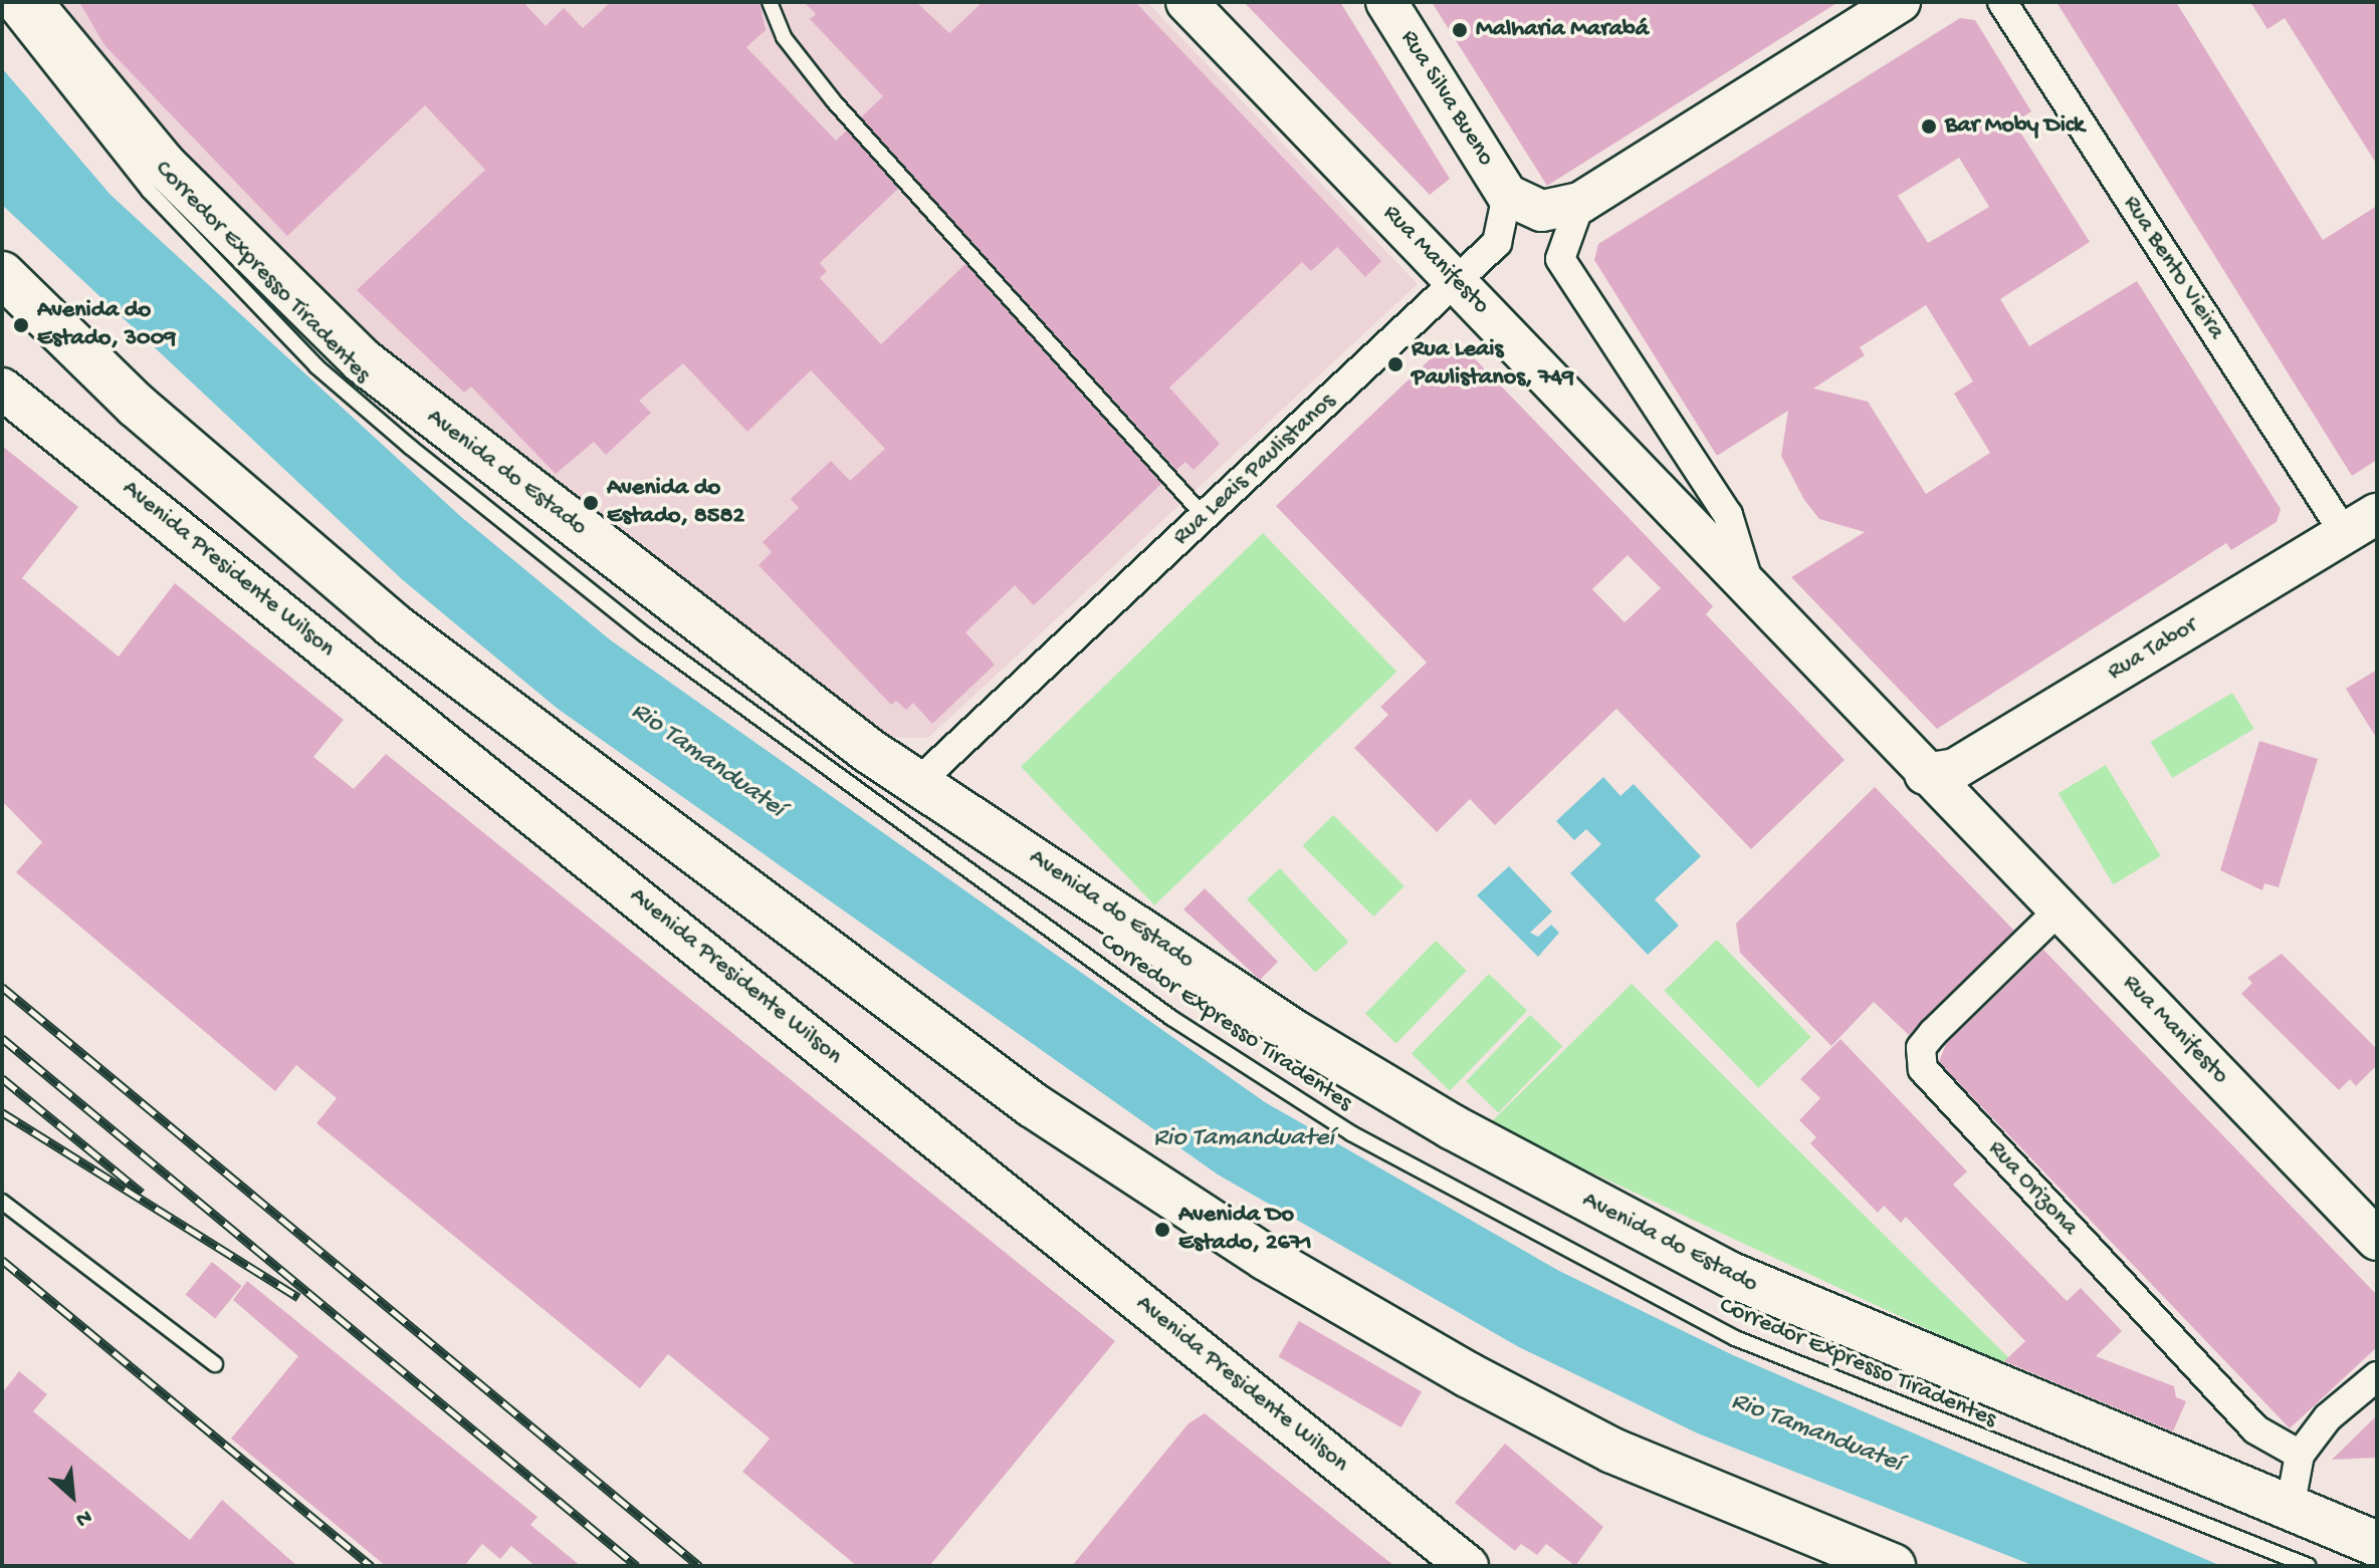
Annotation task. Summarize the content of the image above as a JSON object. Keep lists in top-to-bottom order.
{
  "streets": {
    "highway": ["Avenida do Estado"],
    "main road": [
      "Rua Silva Bueno",
      "Rua Manifesto",
      "Avenida Presidente Wilson",
      "Rua Tabor"
    ],
    "street": ["Rua Bento Vieira", "Rua Leais Paulistanos", "Rua Orizona"],
    "lane": ["Corredor Expresso Tiradentes"]
  },
  "crossings": [
    ["Rua Silva Bueno", "Rua Leais Paulistanos"],
    ["Rua Manifesto", "Rua Leais Paulistanos"],
    ["Rua Manifesto", "Rua Tabor"],
    ["Rua Manifesto", "Rua Orizona"],
    ["Rua Bento Vieira", "Rua Tabor"],
    ["Rua Leais Paulistanos", "Avenida do Estado"]
  ],
  "water": ["Rio Tamanduateí"],
  "places": [
    "Malharia Marabá",
    "Bar Moby Dick",
    "Avenida do Estado, 3009",
    "Rua Leais Paulistanos, 749",
    "Avenida do Estado, 8582",
    "Avenida Do Estado, 2671"
  ],
  "north": "bottom right"
}
